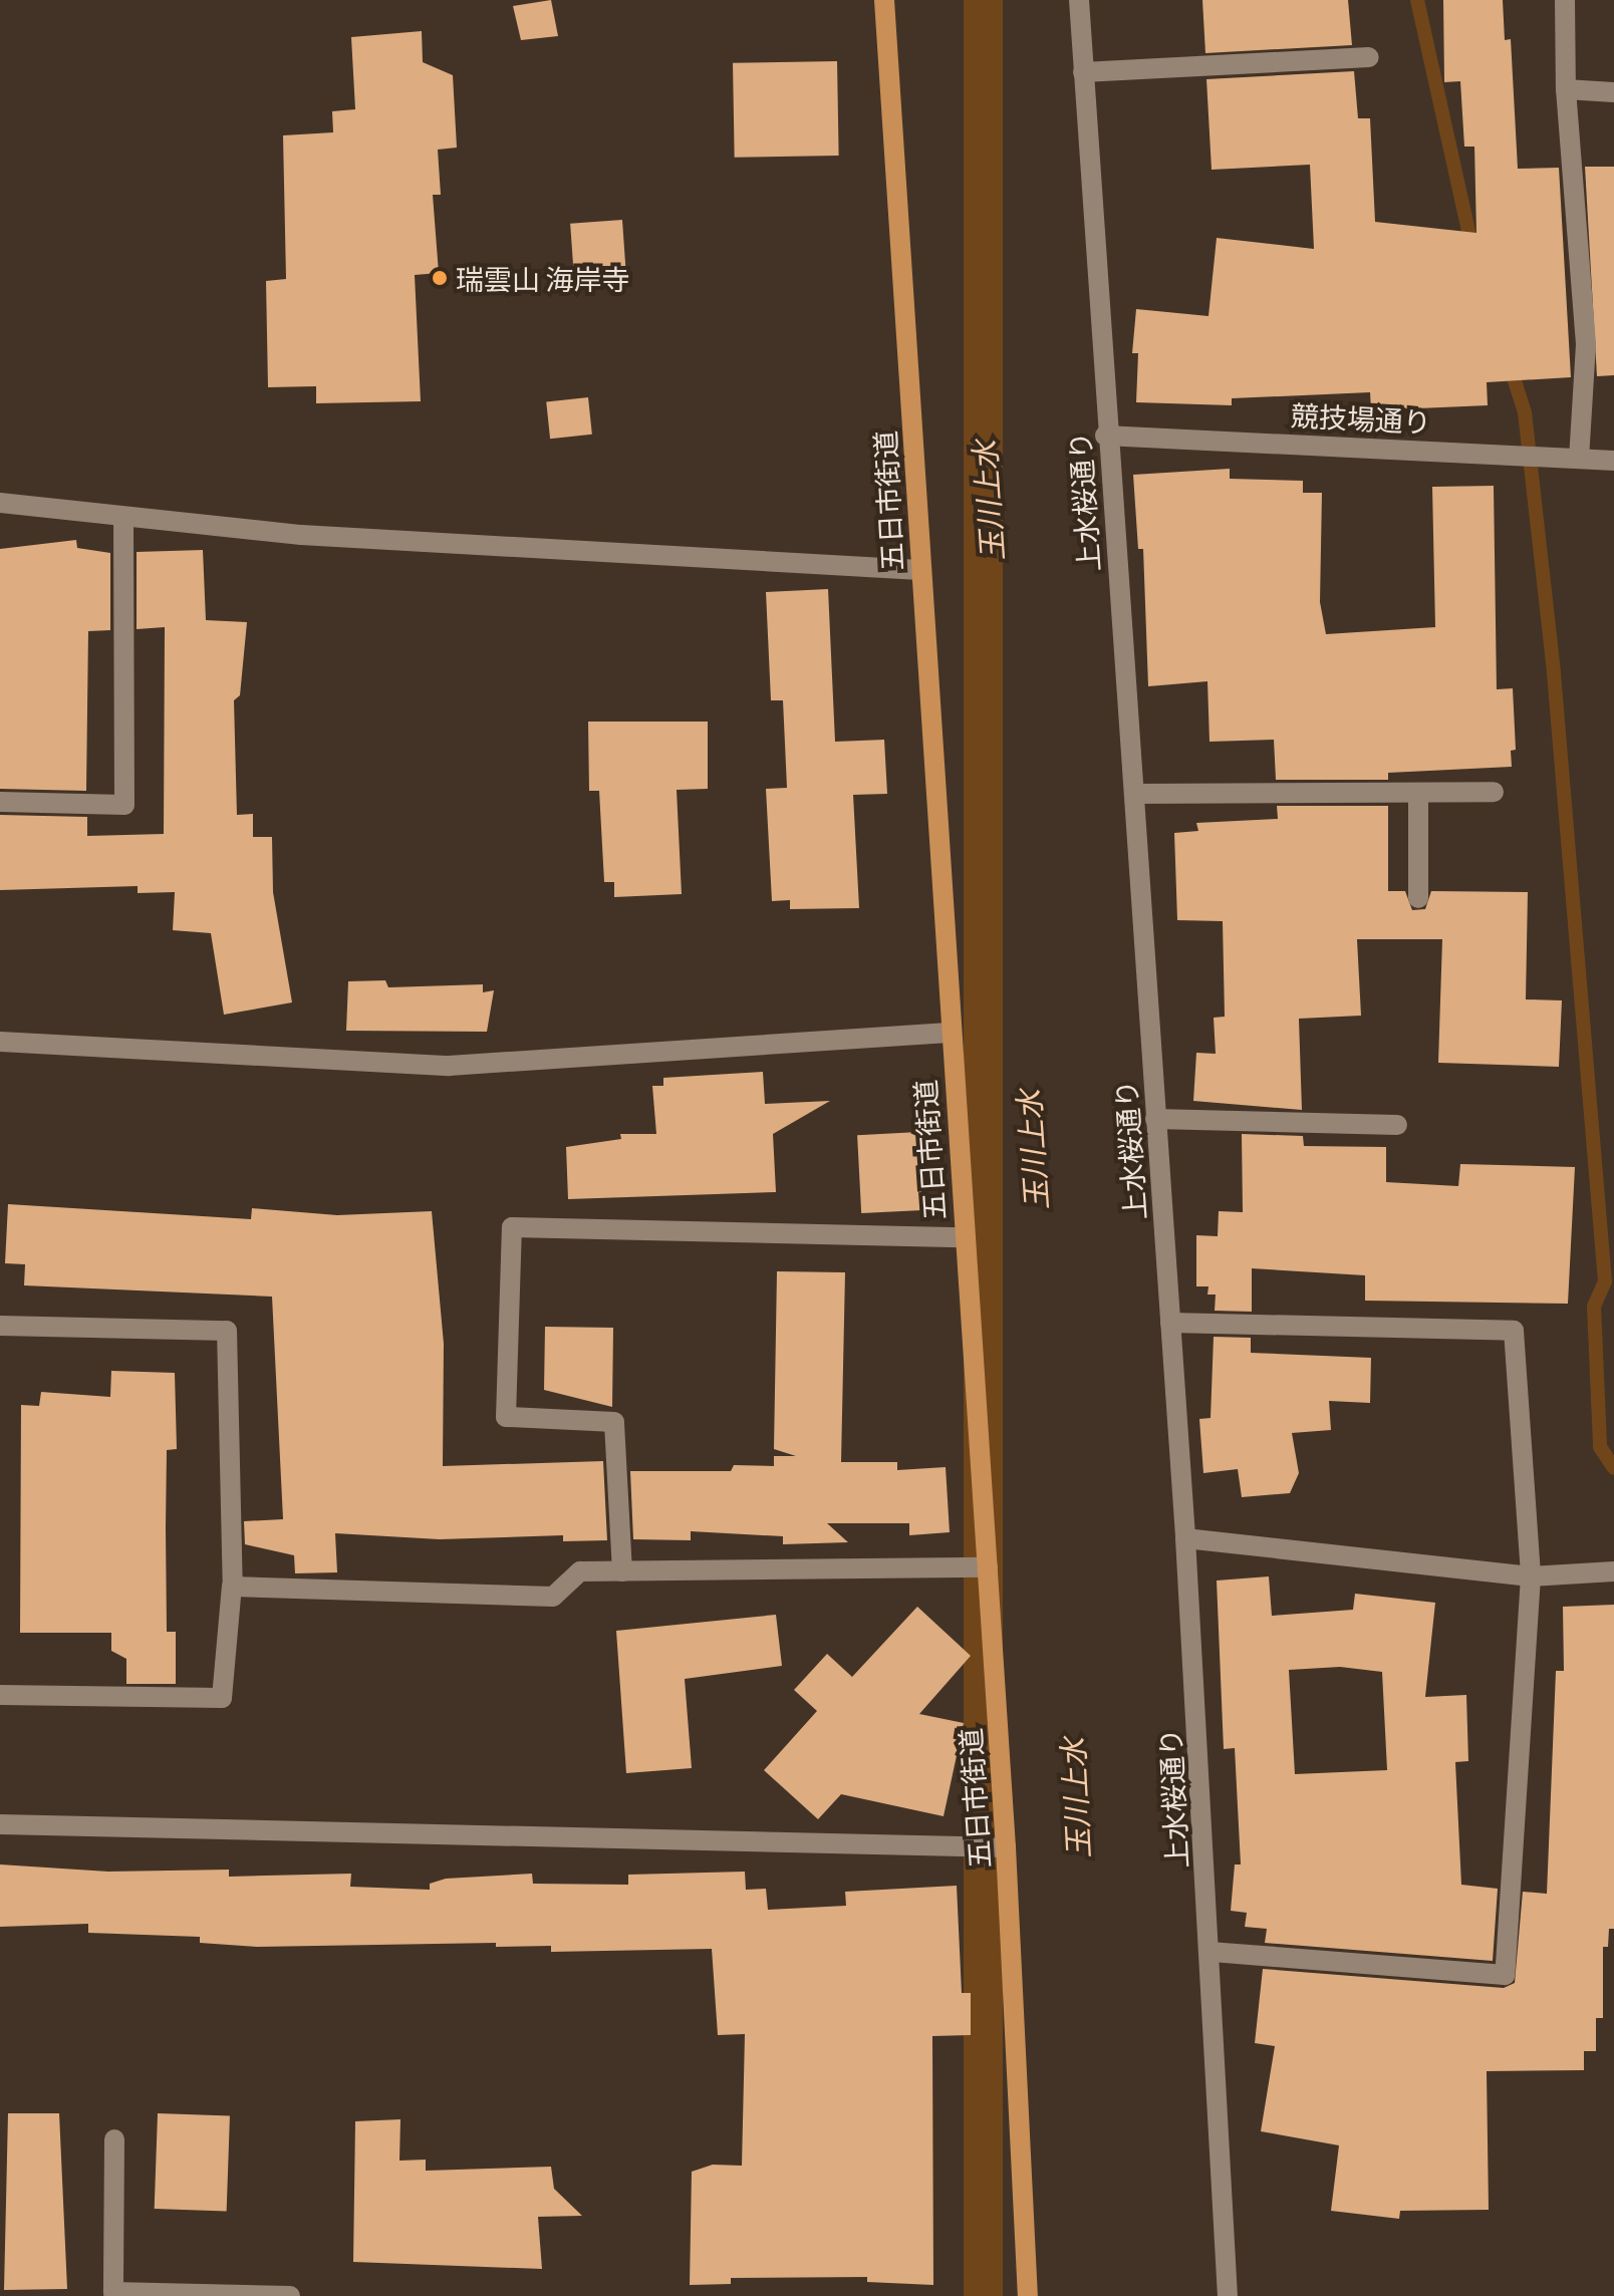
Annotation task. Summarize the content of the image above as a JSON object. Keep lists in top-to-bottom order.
{
  "streets": {
    "main road": ["五日市街道"],
    "street": ["競技場通り", "上水桜通り"]
  },
  "crossings": [
    ["競技場通り", "上水桜通り"]
  ],
  "water": ["玉川上水"],
  "places": ["瑞雲山 海岸寺"]
}
